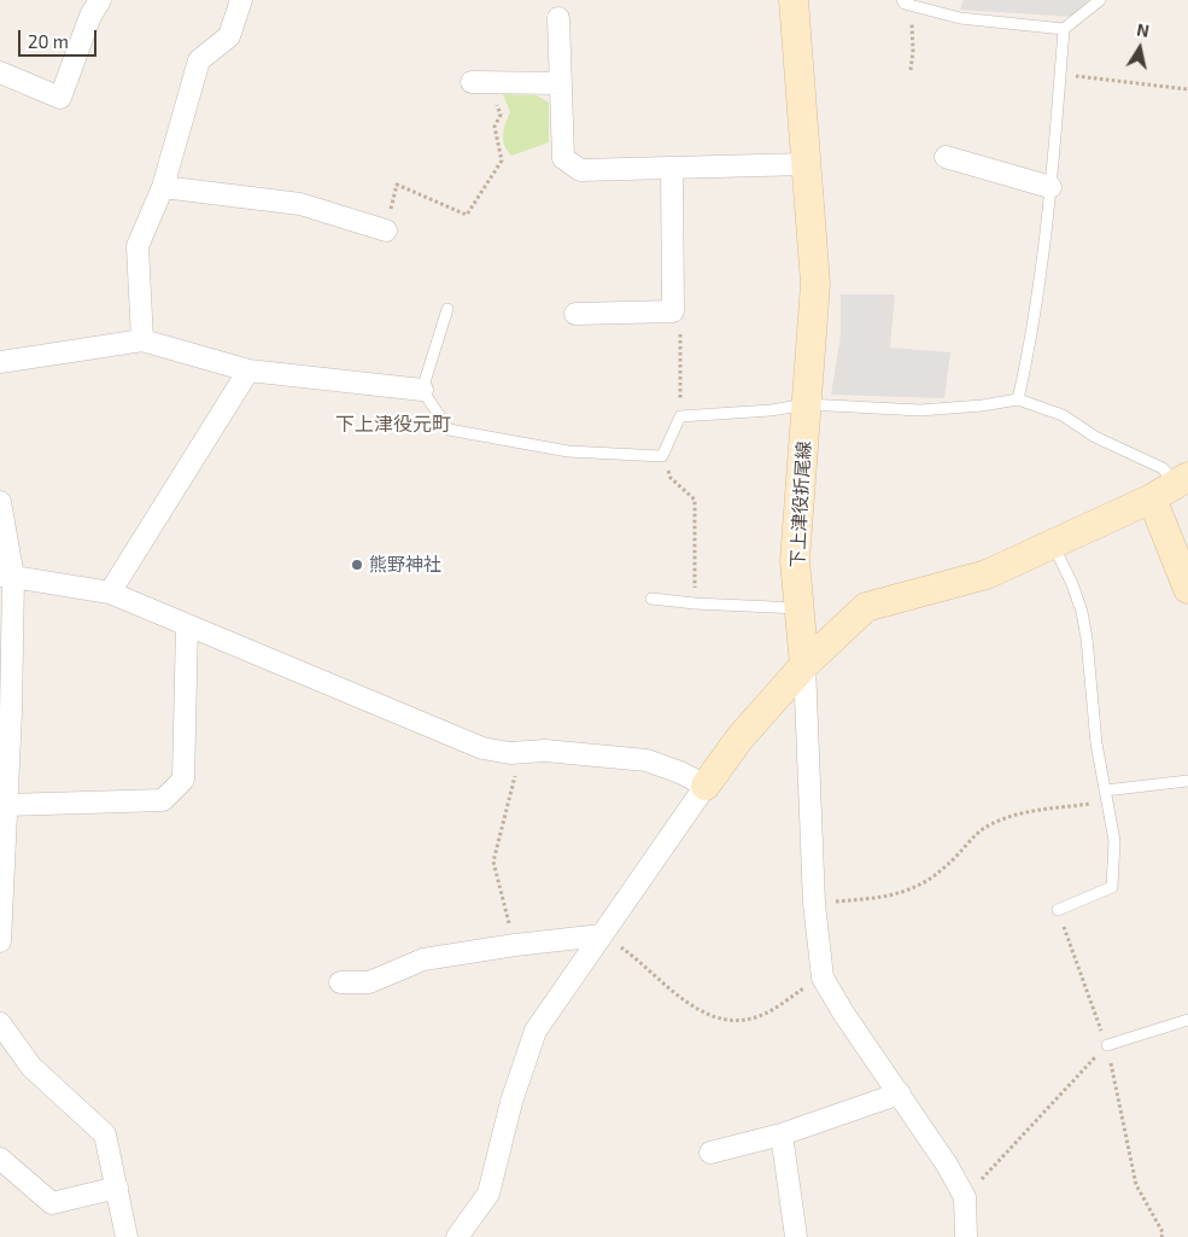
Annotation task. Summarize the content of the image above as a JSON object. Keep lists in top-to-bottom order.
{
  "streets": {
    "main road": ["下上津役折尾線"]
  },
  "districts": ["下上津役元町"],
  "places": ["熊野神社"],
  "scale_bar": "20 m",
  "north": "top"
}
